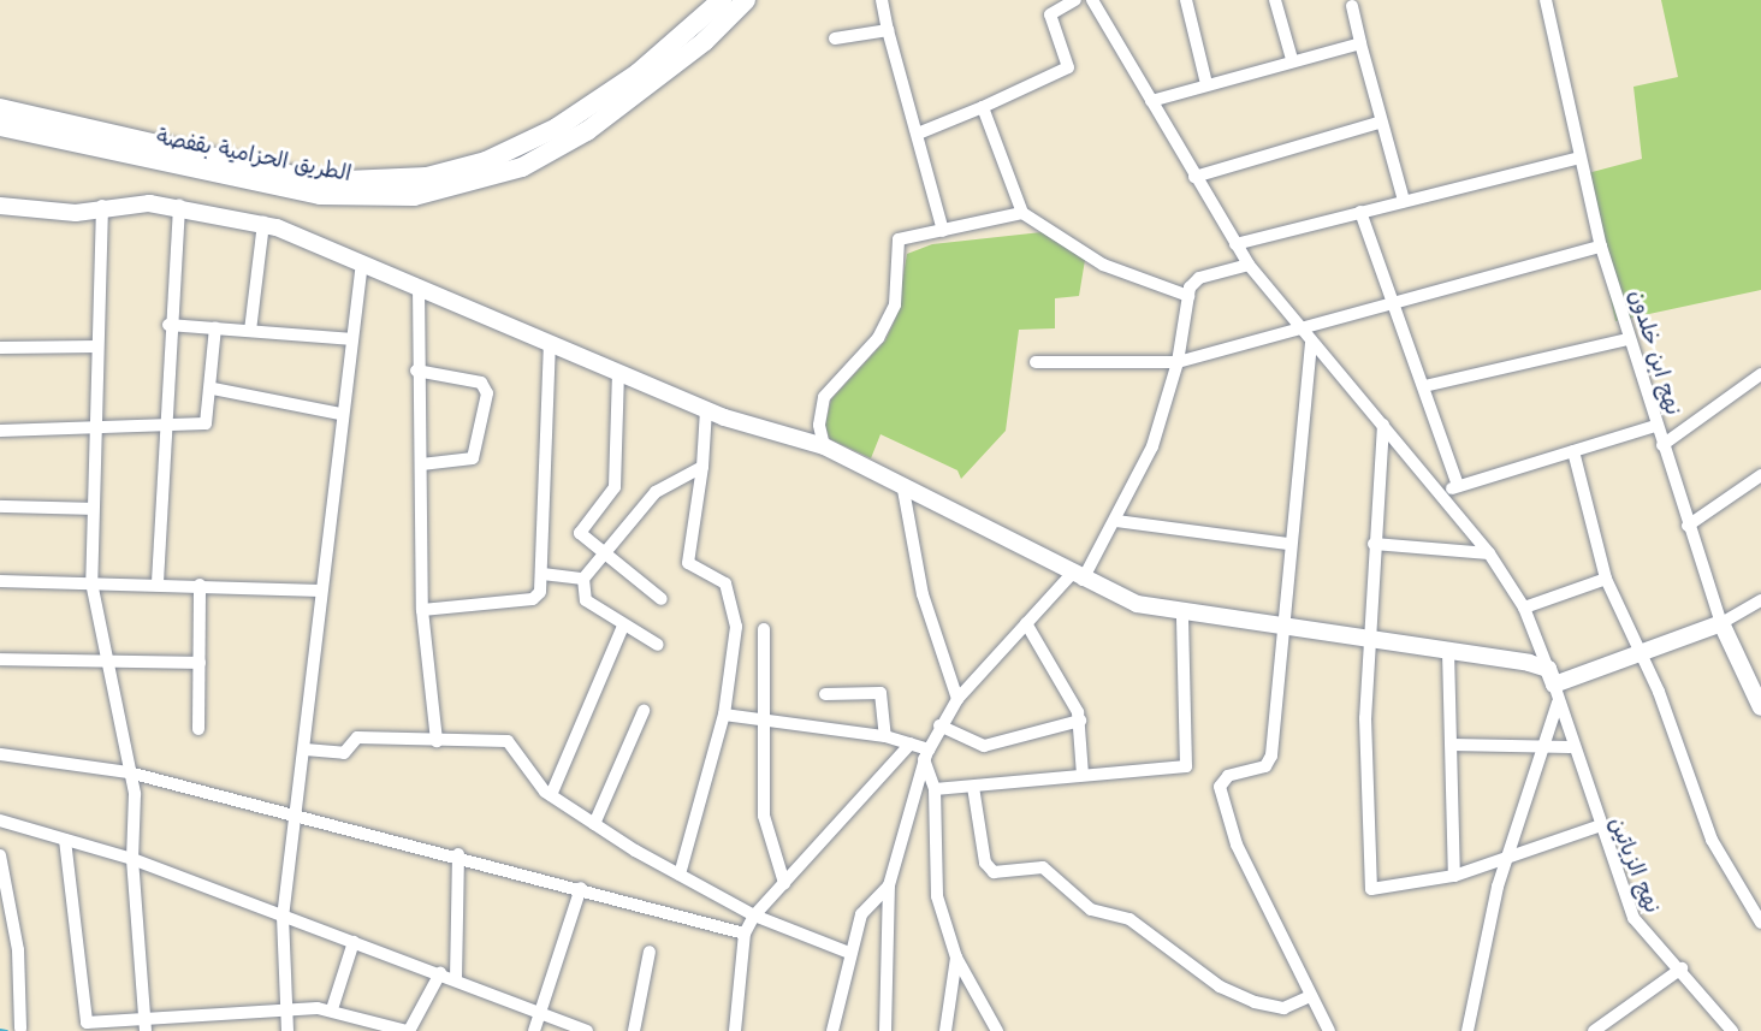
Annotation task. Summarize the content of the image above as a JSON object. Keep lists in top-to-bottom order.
{
  "streets": {
    "main road": ["الطريق الحزامية بقفصة"],
    "street": ["نهج ابن خلدون", "نهج الزياتين"]
  }
}
